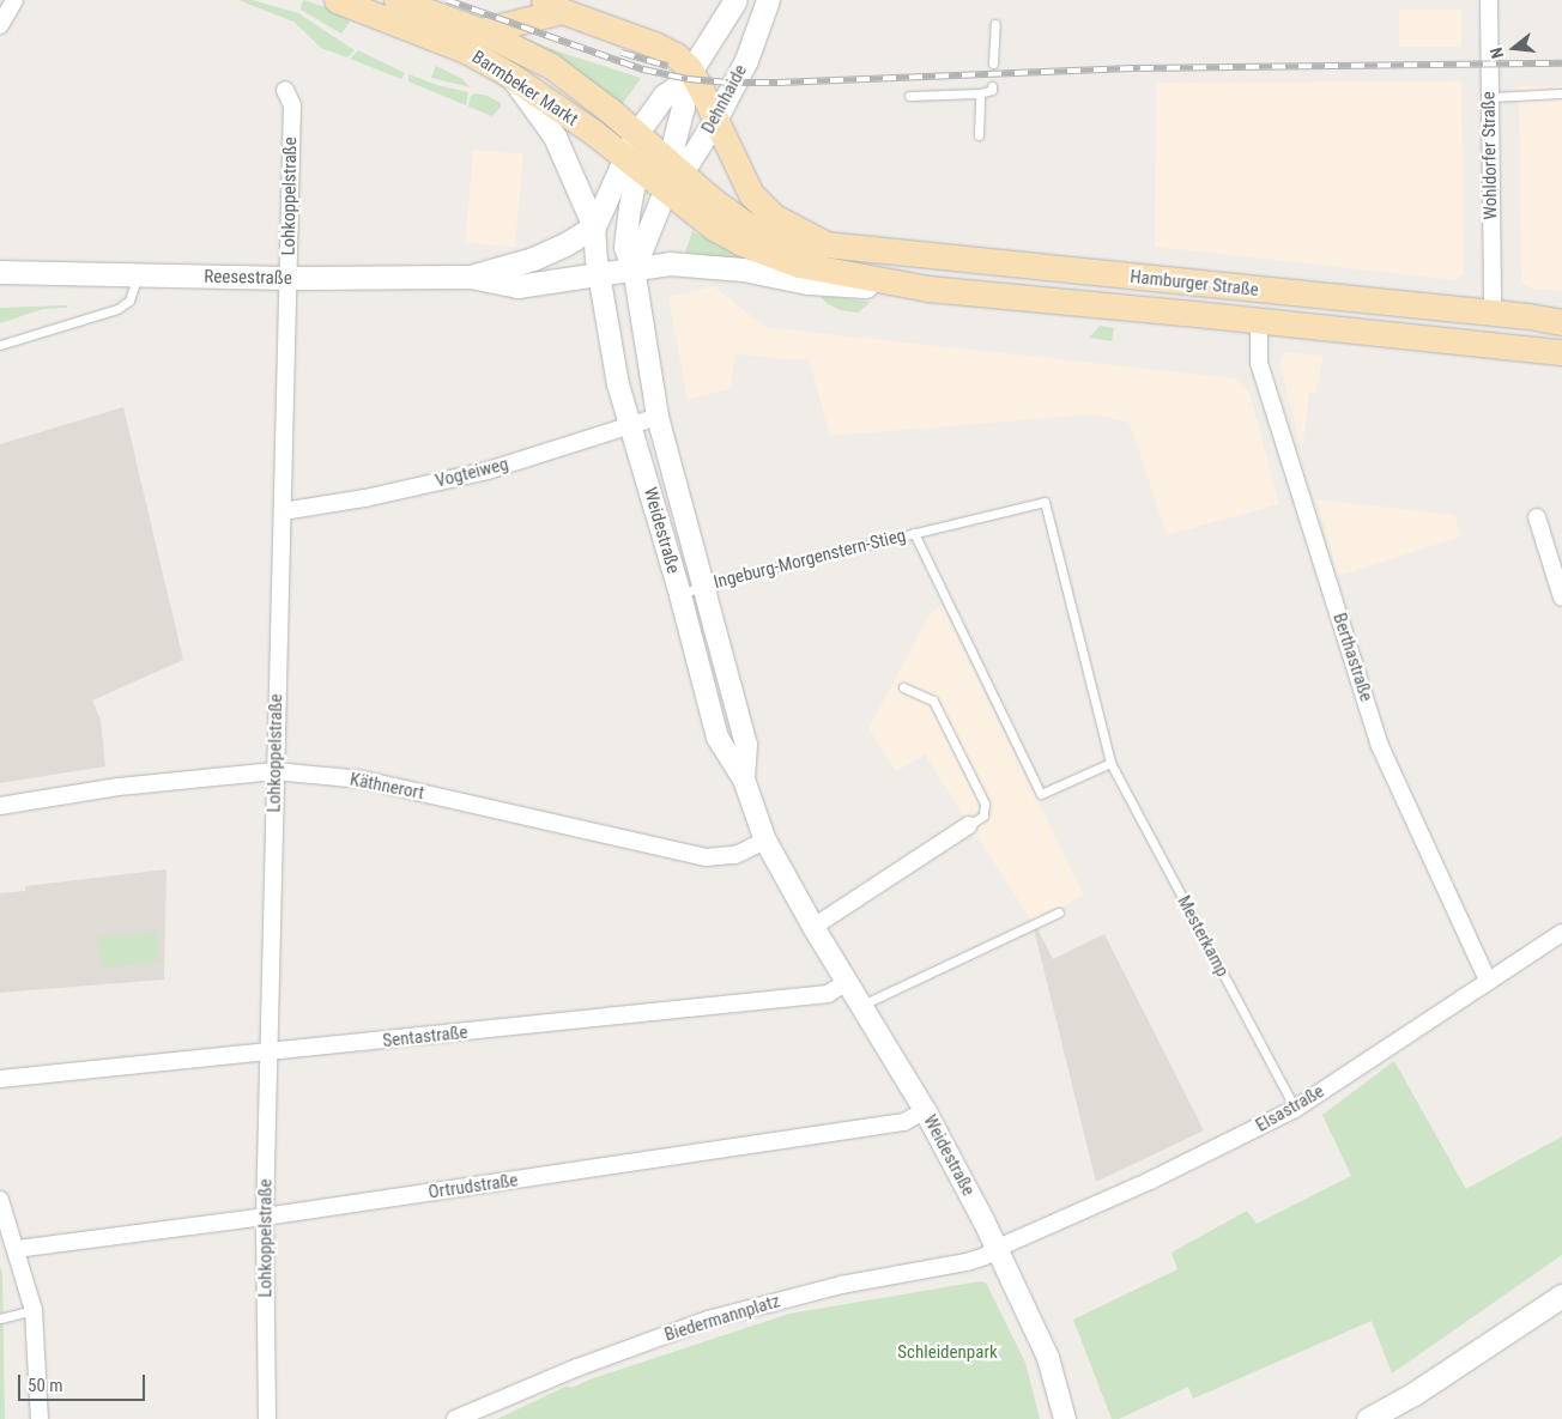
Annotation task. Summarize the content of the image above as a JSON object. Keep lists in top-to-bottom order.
{
  "streets": {
    "main road": [
      "Barmbeker Markt",
      "Dehnhaide",
      "Reesestraße",
      "Hamburger Straße"
    ],
    "street": [
      "Wohldorfer Straße",
      "Lohkoppelstraße",
      "Vogteiweg",
      "Weidestraße",
      "Berthastraße",
      "Käthnerort",
      "Sentastraße",
      "Elsastraße",
      "Ortrudstraße",
      "Biedermannplatz"
    ],
    "lane": ["Ingeburg-Morgenstern-Stieg", "Mesterkamp"]
  },
  "crossings": [
    ["Barmbeker Markt", "Dehnhaide"],
    ["Barmbeker Markt", "Hamburger Straße"],
    ["Barmbeker Markt", "Weidestraße"],
    ["Dehnhaide", "Hamburger Straße"],
    ["Wohldorfer Straße", "Hamburger Straße"],
    ["Lohkoppelstraße", "Reesestraße"],
    ["Lohkoppelstraße", "Vogteiweg"],
    ["Lohkoppelstraße", "Käthnerort"],
    ["Lohkoppelstraße", "Sentastraße"],
    ["Lohkoppelstraße", "Ortrudstraße"],
    ["Reesestraße", "Hamburger Straße"],
    ["Reesestraße", "Weidestraße"],
    ["Hamburger Straße", "Weidestraße"],
    ["Hamburger Straße", "Berthastraße"],
    ["Vogteiweg", "Weidestraße"],
    ["Weidestraße", "Ingeburg-Morgenstern-Stieg"],
    ["Weidestraße", "Käthnerort"],
    ["Weidestraße", "Sentastraße"],
    ["Weidestraße", "Elsastraße"],
    ["Weidestraße", "Ortrudstraße"],
    ["Weidestraße", "Biedermannplatz"],
    ["Ingeburg-Morgenstern-Stieg", "Mesterkamp"],
    ["Berthastraße", "Elsastraße"],
    ["Mesterkamp", "Elsastraße"],
    ["Elsastraße", "Biedermannplatz"]
  ],
  "parks": ["Schleidenpark"],
  "scale_bar": "50 m",
  "north": "left"
}
